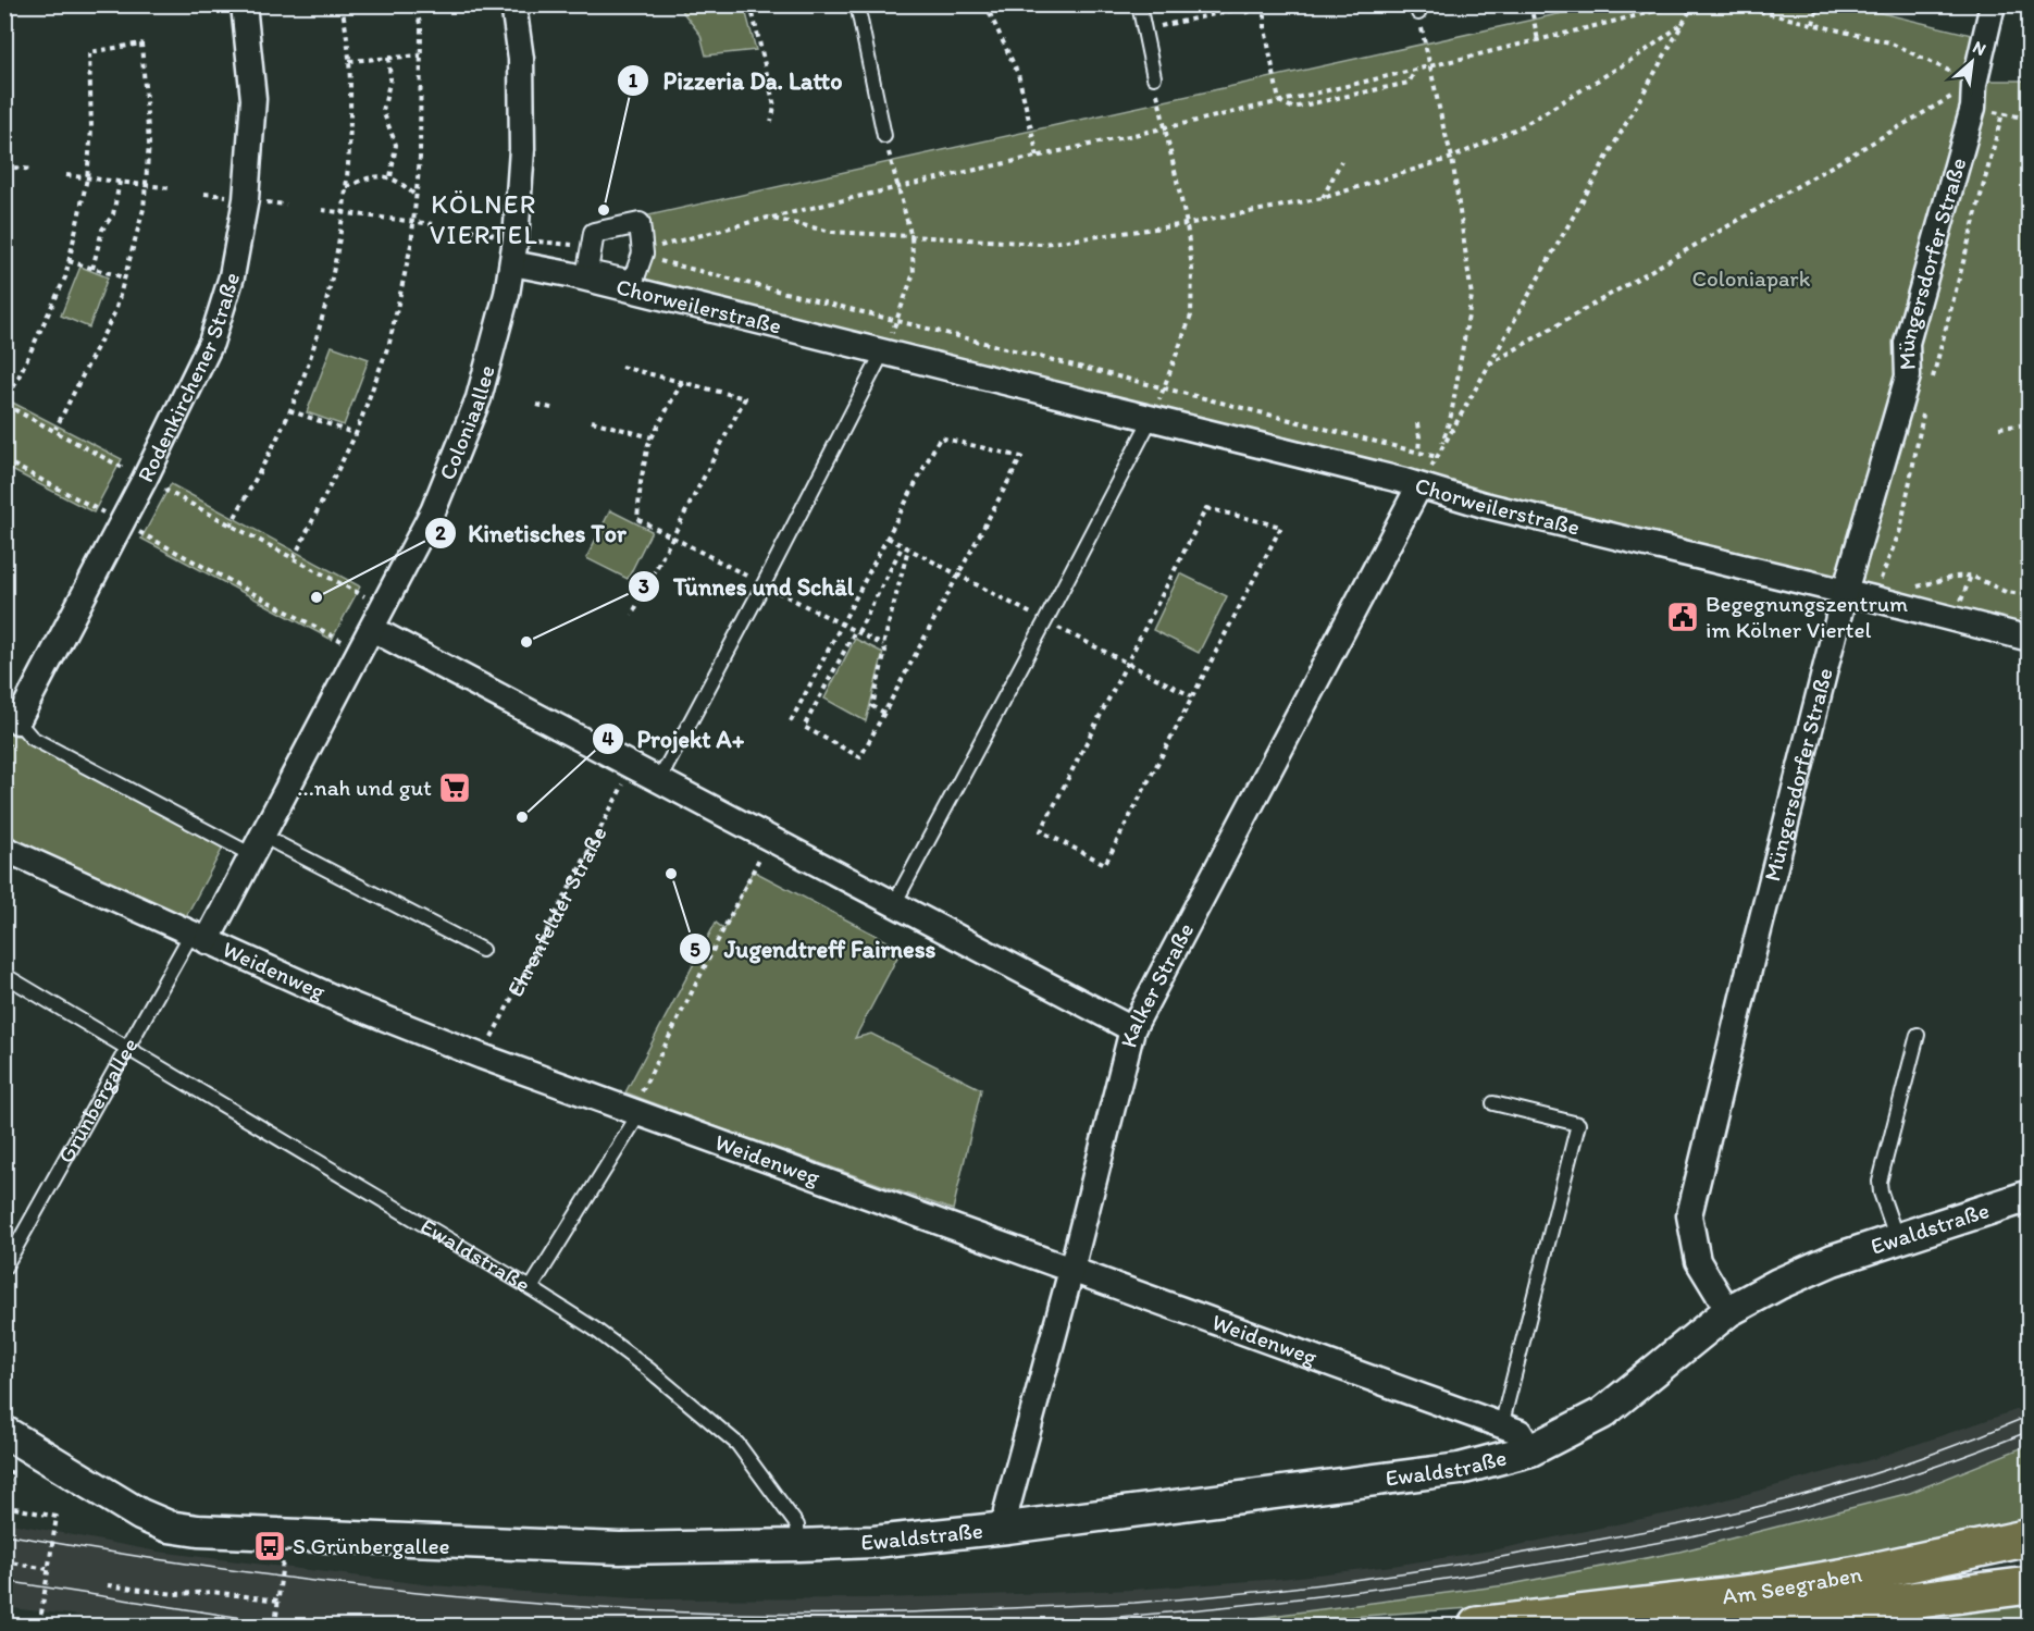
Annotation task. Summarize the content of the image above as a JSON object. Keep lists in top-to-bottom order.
{
  "streets": {
    "main road": ["Am Seegraben"],
    "street": [
      "Müngersdorfer Straße",
      "Chorweilerstraße",
      "Rodenkirchener Straße",
      "Coloniaallee",
      "Weidenweg",
      "Kalker Straße",
      "Ewaldstraße"
    ],
    "lane": ["Grünbergallee"],
    "path": ["Ehrenfelder Straße"]
  },
  "crossings": [
    ["Müngersdorfer Straße", "Chorweilerstraße"],
    ["Müngersdorfer Straße", "Ewaldstraße"],
    ["Chorweilerstraße", "Coloniaallee"],
    ["Chorweilerstraße", "Kalker Straße"],
    ["Coloniaallee", "Weidenweg"],
    ["Coloniaallee", "Grünbergallee"],
    ["Ehrenfelder Straße", "Weidenweg"],
    ["Weidenweg", "Kalker Straße"],
    ["Weidenweg", "Grünbergallee"],
    ["Weidenweg", "Ewaldstraße"],
    ["Kalker Straße", "Ewaldstraße"],
    ["Grünbergallee", "Ewaldstraße"]
  ],
  "districts": ["KÖLNER VIERTEL"],
  "parks": ["Coloniapark"],
  "places": {
    "other": [
      "Pizzeria Da. Latto",
      "Kinetisches Tor",
      "Tünnes und Schäl",
      "Projekt A+",
      "Jugendtreff Fairness"
    ],
    "public building": ["Begegnungszentrum im Kölner Viertel"],
    "supermarket": ["...nah und gut"],
    "bus stop": ["S Grünbergallee"]
  },
  "north": "top right"
}
